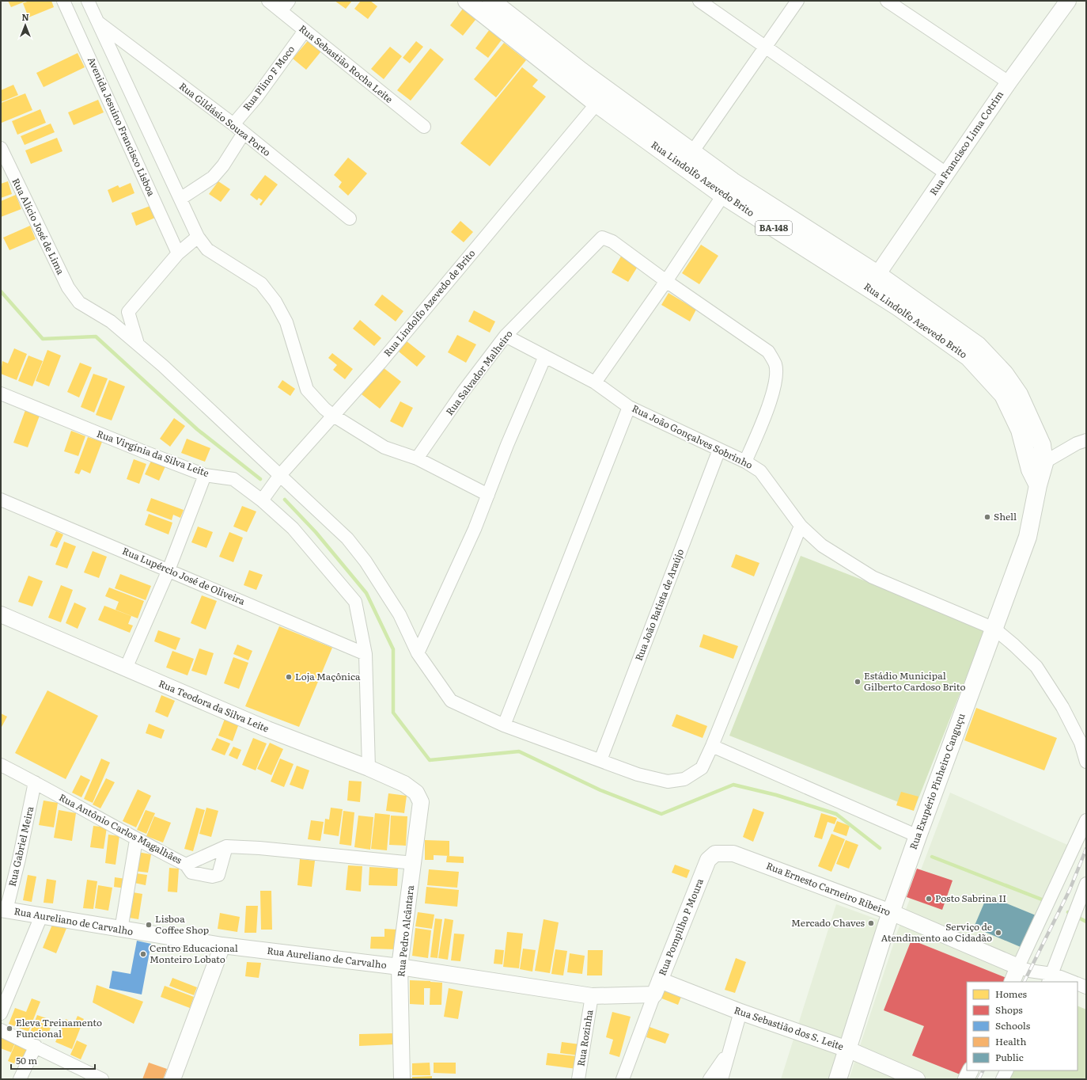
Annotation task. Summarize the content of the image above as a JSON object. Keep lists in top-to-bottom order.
{
  "streets": {
    "main road": ["Rua Lindolfo Azevedo Brito", "BA-148", "Rua Exupério Pinheiro Canguçu"],
    "street": [
      "Rua Sebastião Rocha Leite",
      "Rua Plino F Moco",
      "Rua Gildásio Souza Porto",
      "Avenida Jesuino Francisco Lisboa",
      "Rua Francisco Lima Cotrim",
      "Rua Alício José de Lima",
      "Rua Lindolfo Azevedo de Brito",
      "Rua Salvador Malheiro",
      "Rua João Gonçalves Sobrinho",
      "Rua Virgínia da Silva Leite",
      "Rua Lupércio José de Oliveira",
      "Rua João Batista de Araújo",
      "Rua Teodora da Silva Leite",
      "Rua Antônio Carlos Magalhães",
      "Rua Gabriel Meira",
      "Rua Ernesto Carneiro Ribeiro",
      "Rua Aureliano de Carvalho",
      "Rua Pompilho P Moura",
      "Rua Pedro Alcântara",
      "Rua Sebastião dos S. Leite",
      "Rua Rozinha"
    ]
  },
  "crossings": [
    ["Rua Sebastião Rocha Leite", "Rua Plino F Moco"],
    ["Rua Plino F Moco", "Rua Gildásio Souza Porto"],
    ["Rua Francisco Lima Cotrim", "Rua Lindolfo Azevedo Brito"],
    ["Rua Lindolfo Azevedo Brito", "Rua Lindolfo Azevedo de Brito"],
    ["Rua Lindolfo Azevedo Brito", "Rua Exupério Pinheiro Canguçu"],
    ["Rua Lindolfo Azevedo de Brito", "Rua Virgínia da Silva Leite"],
    ["Rua Salvador Malheiro", "Rua João Gonçalves Sobrinho"],
    ["Rua João Gonçalves Sobrinho", "Rua João Batista de Araújo"],
    ["Rua João Gonçalves Sobrinho", "Rua Exupério Pinheiro Canguçu"],
    ["Rua Virgínia da Silva Leite", "Rua Lupércio José de Oliveira"],
    ["Rua Teodora da Silva Leite", "Rua Pedro Alcântara"],
    ["Rua Exupério Pinheiro Canguçu", "Rua Ernesto Carneiro Ribeiro"],
    ["Rua Exupério Pinheiro Canguçu", "Rua Sebastião dos S. Leite"],
    ["Rua Antônio Carlos Magalhães", "Rua Gabriel Meira"],
    ["Rua Antônio Carlos Magalhães", "Rua Pedro Alcântara"],
    ["Rua Gabriel Meira", "Rua Aureliano de Carvalho"],
    ["Rua Ernesto Carneiro Ribeiro", "Rua Pompilho P Moura"],
    ["Rua Aureliano de Carvalho", "Rua Pompilho P Moura"],
    ["Rua Aureliano de Carvalho", "Rua Pedro Alcântara"],
    ["Rua Aureliano de Carvalho", "Rua Sebastião dos S. Leite"],
    ["Rua Aureliano de Carvalho", "Rua Rozinha"],
    ["Rua Pompilho P Moura", "Rua Sebastião dos S. Leite"]
  ],
  "places": [
    "Shell",
    "Loja Maçônica",
    "Estádio Municipal Gilberto Cardoso Brito",
    "Posto Sabrina II",
    "Mercado Chaves",
    "Lisboa Coffee Shop",
    "Serviço de Atendimento ao Cidadão",
    "Centro Educacional Monteiro Lobato",
    "Eleva Treinamento Funcional"
  ],
  "legend": [
    "Homes",
    "Shops",
    "Schools",
    "Health",
    "Public"
  ],
  "scale_bar": "50 m",
  "north": "top"
}
